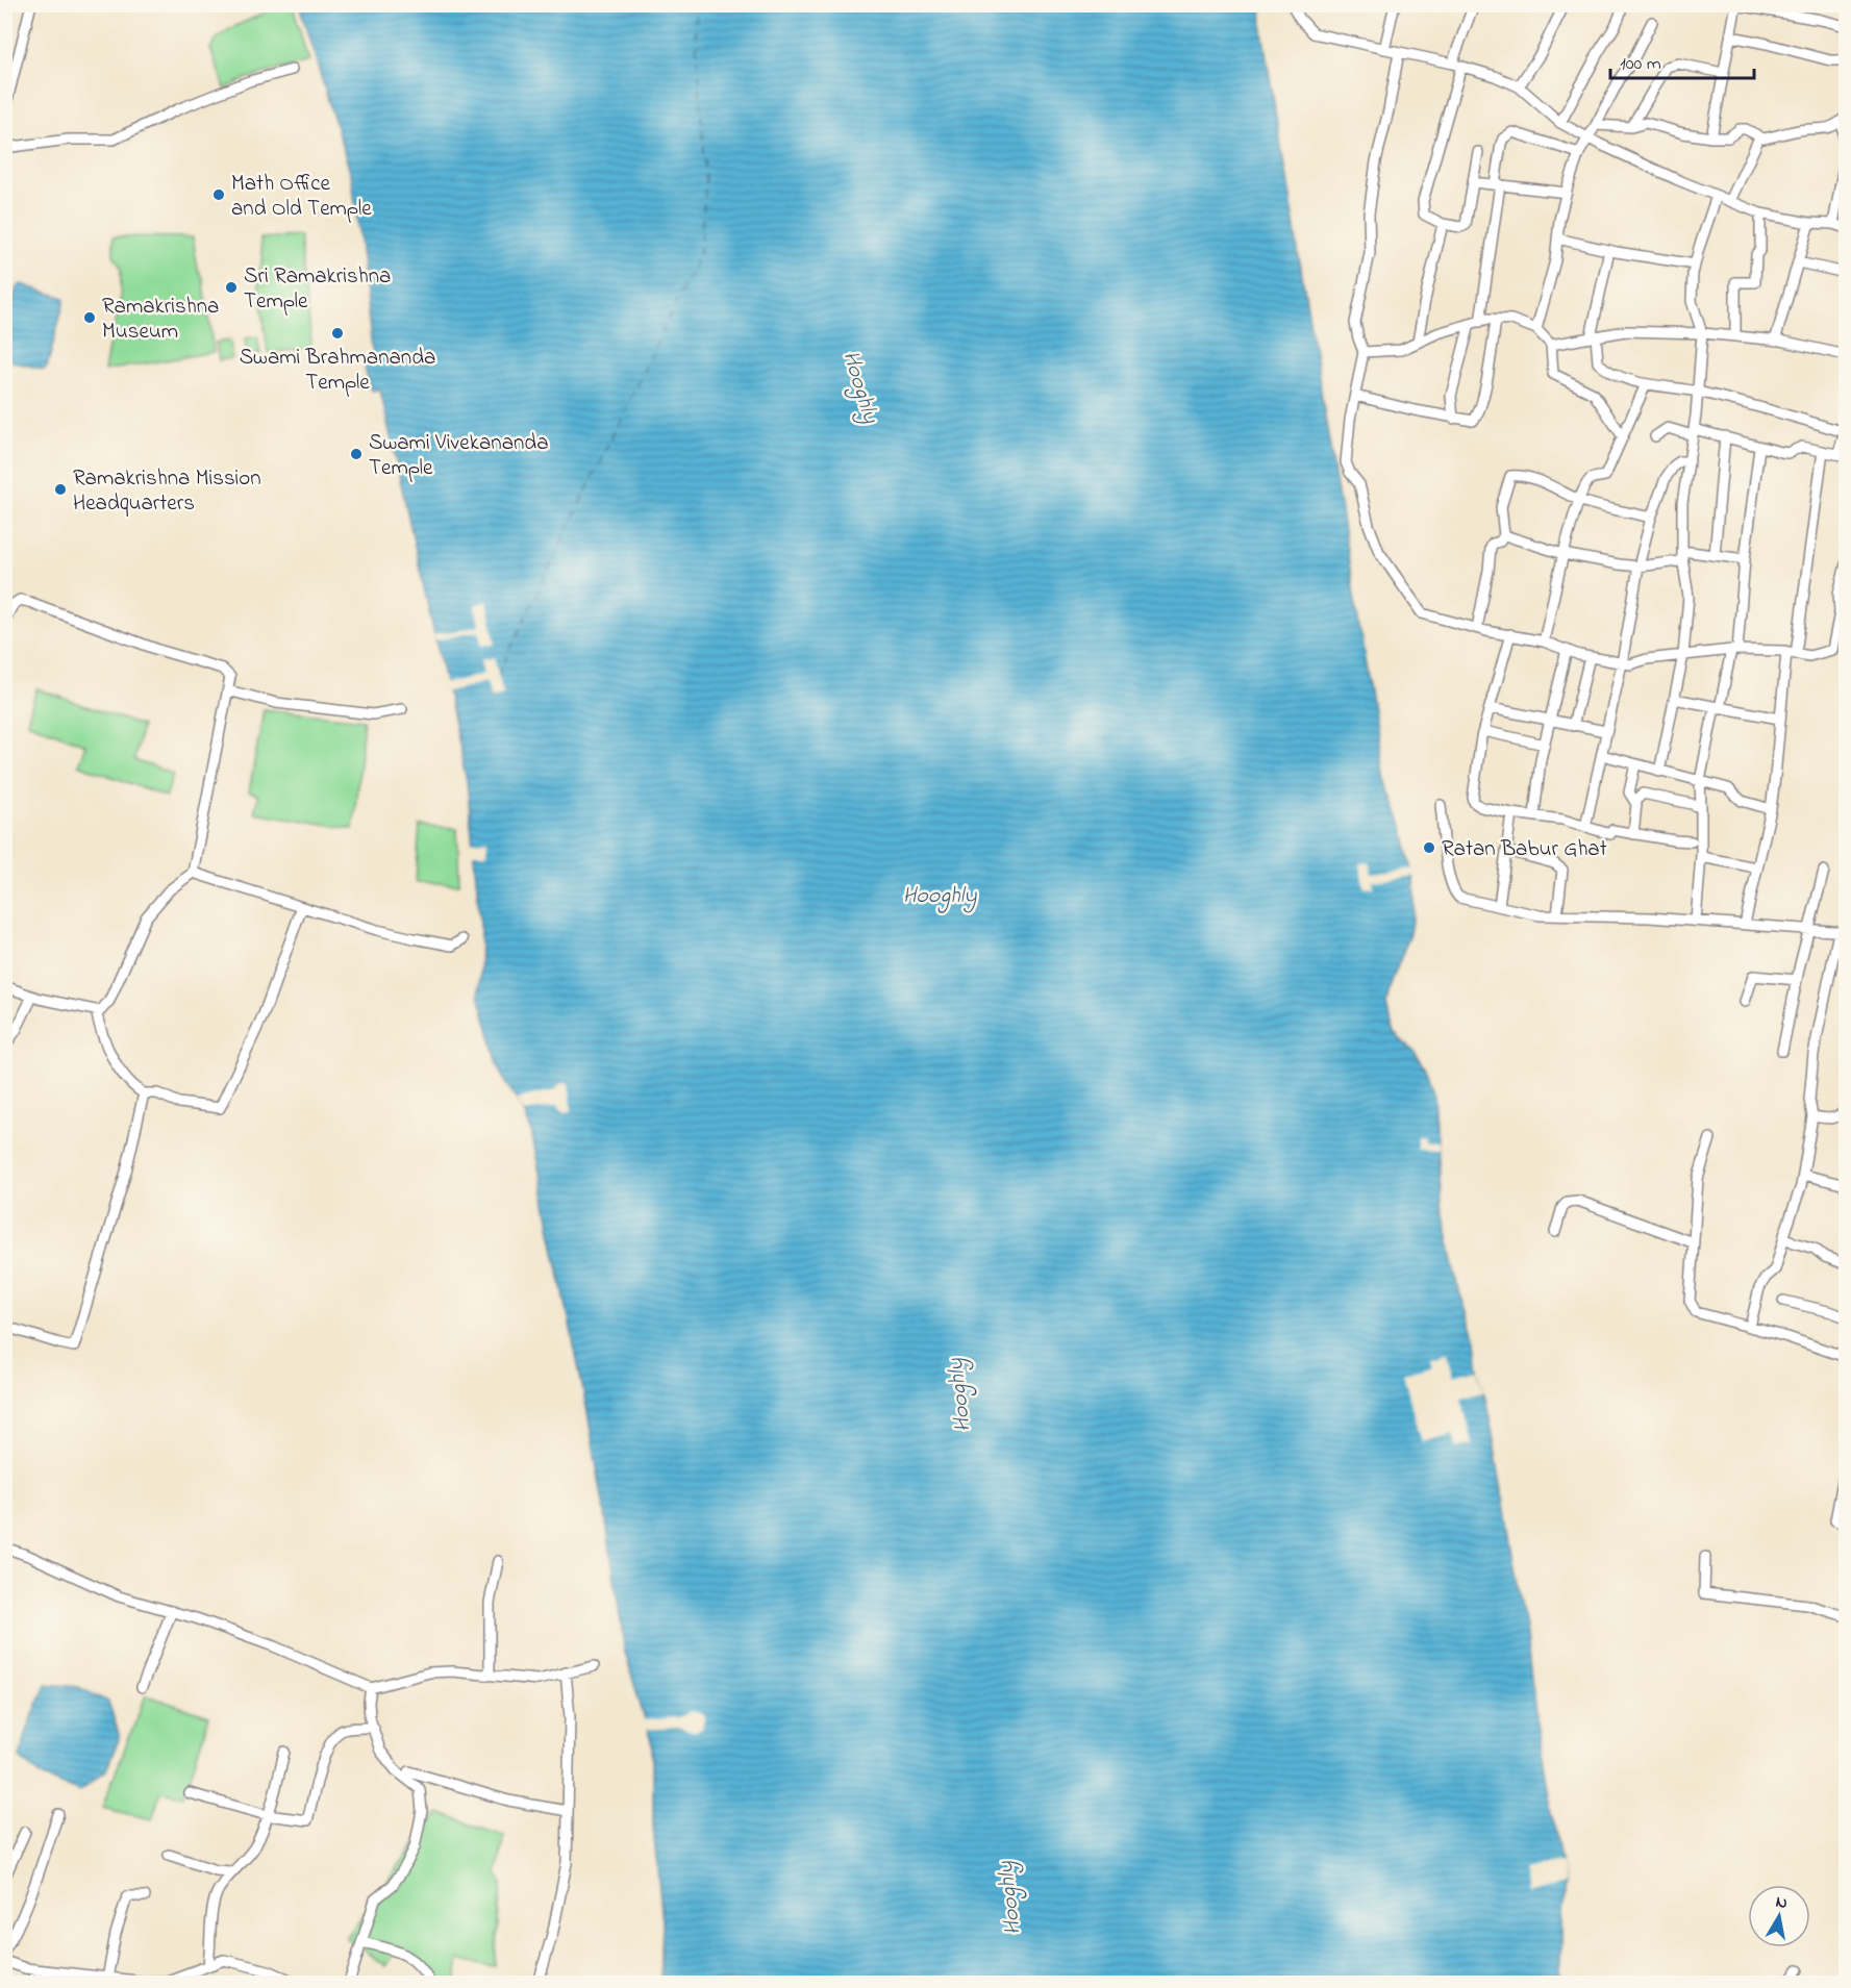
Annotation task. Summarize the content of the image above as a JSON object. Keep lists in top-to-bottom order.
{
  "water": ["Hooghly"],
  "places": [
    "Math Office and Old Temple",
    "Sri Ramakrishna Temple",
    "Ramakrishna Museum",
    "Swami Brahmananda Temple",
    "Swami Vivekananda Temple",
    "Ramakrishna Mission Headquarters",
    "Ratan Babur Ghat"
  ],
  "scale_bar": "100 m",
  "north": "top"
}
